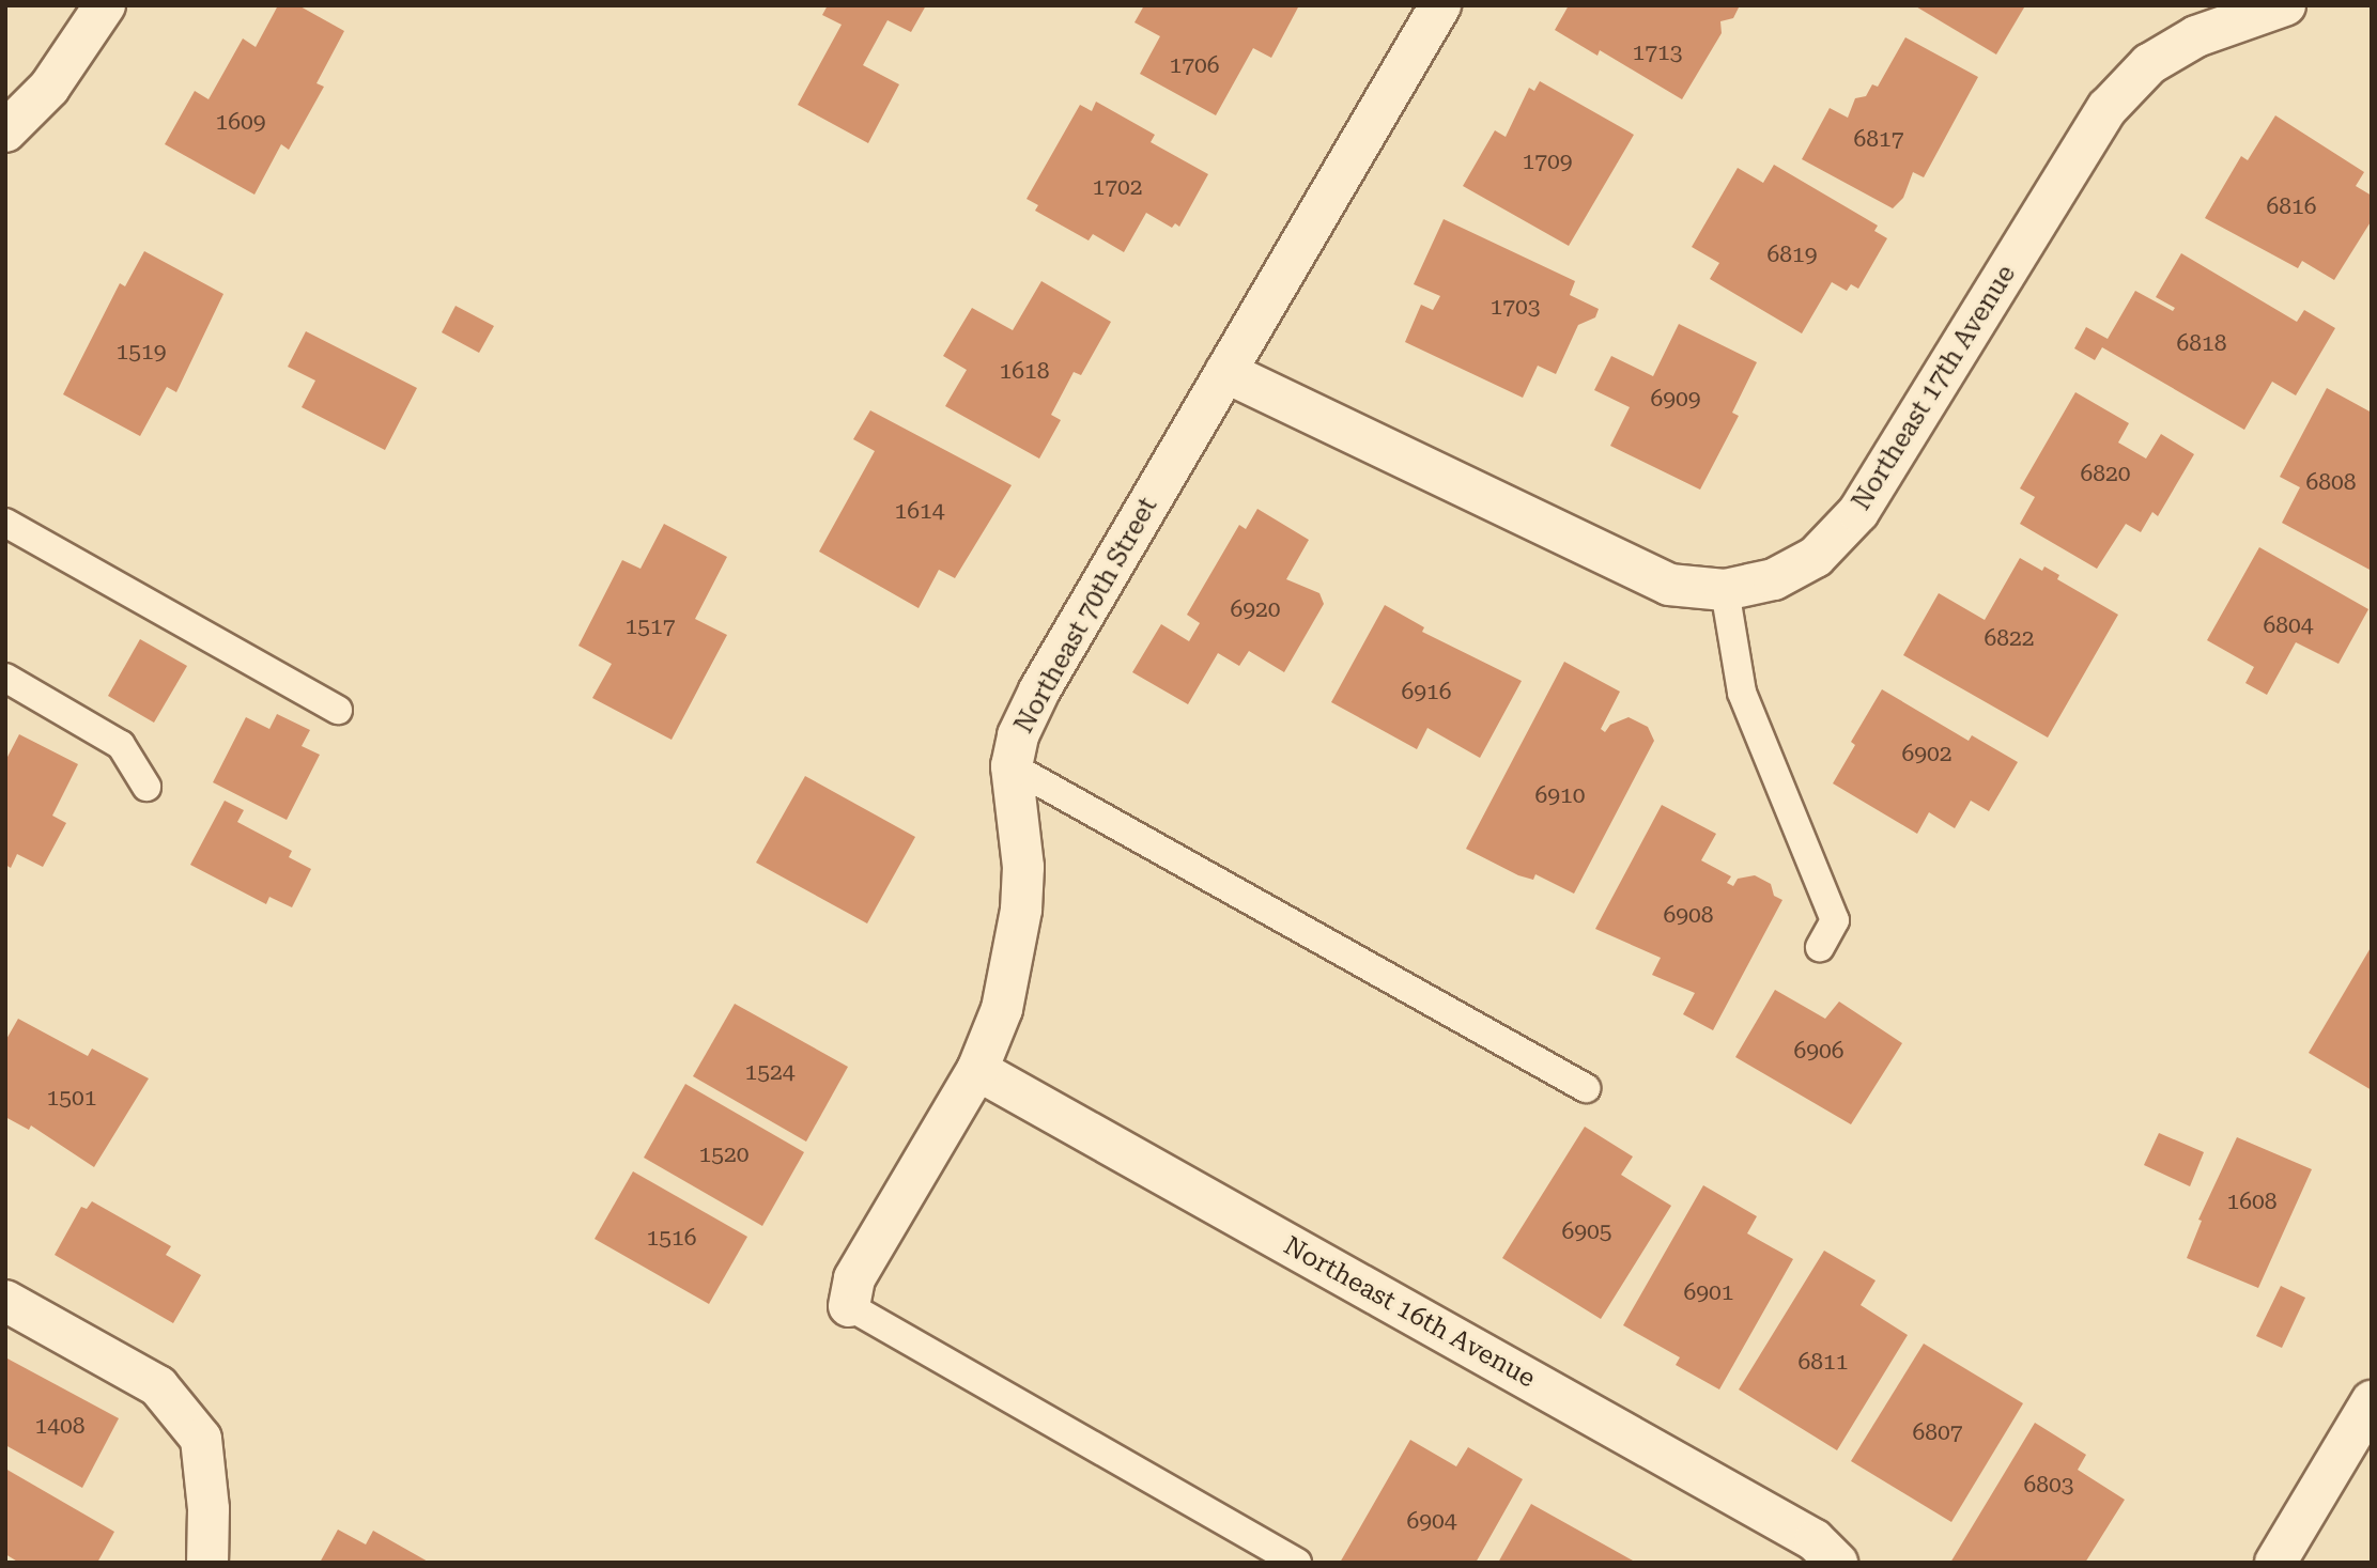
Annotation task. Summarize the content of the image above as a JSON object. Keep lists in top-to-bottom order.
{
  "streets": {
    "street": ["Northeast 17th Avenue", "Northeast 70th Street", "Northeast 16th Avenue"]
  },
  "crossings": [
    ["Northeast 17th Avenue", "Northeast 70th Street"],
    ["Northeast 70th Street", "Northeast 16th Avenue"]
  ],
  "house_numbers": [
    "1713",
    "1706",
    "1609",
    "6817",
    "1709",
    "1702",
    "6816",
    "6819",
    "1703",
    "6818",
    "1519",
    "1618",
    "6909",
    "6820",
    "6808",
    "1614",
    "6920",
    "6804",
    "1517",
    "6822",
    "6916",
    "6902",
    "6910",
    "6908",
    "6906",
    "1524",
    "1501",
    "1520",
    "1608",
    "6905",
    "1516",
    "6901",
    "6811",
    "1408",
    "6807",
    "6803",
    "6904"
  ]
}
